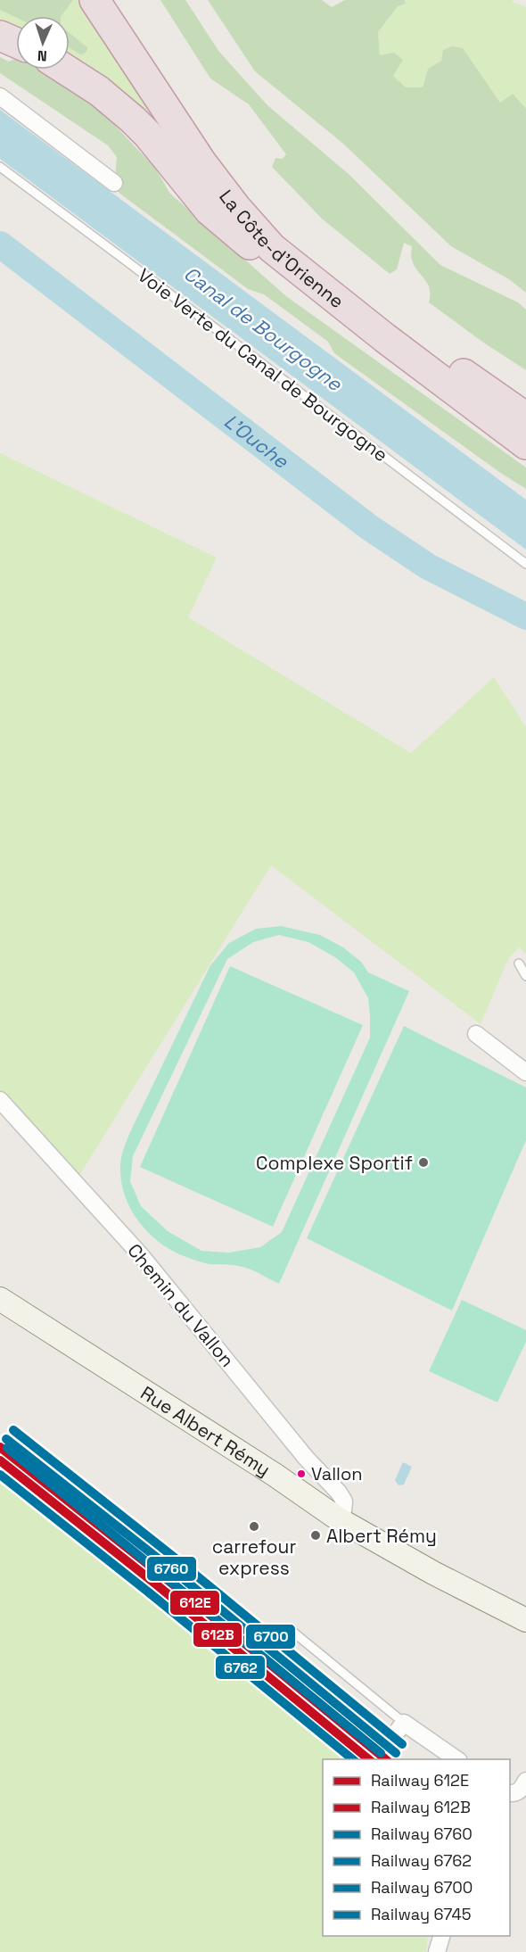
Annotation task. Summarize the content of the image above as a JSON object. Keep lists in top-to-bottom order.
{
  "streets": {
    "highway": ["La Côte-d'Orienne"],
    "main road": ["Rue Albert Rémy"],
    "street": ["Chemin du Vallon"],
    "lane": ["Voie Verte du Canal de Bourgogne"]
  },
  "crossings": [
    ["Chemin du Vallon", "Rue Albert Rémy"]
  ],
  "water": ["Canal de Bourgogne", "L'Ouche"],
  "places": [
    "Complexe Sportif",
    "Vallon",
    "carrefour express",
    "Albert Rémy"
  ],
  "lines": [
    "rail line 6700",
    "rail line 6760",
    "rail line 612E",
    "rail line 6745",
    "rail line 612B",
    "rail line 6762"
  ],
  "legend": [
    "Railway 612E",
    "Railway 612B",
    "Railway 6760",
    "Railway 6762",
    "Railway 6700",
    "Railway 6745"
  ],
  "north": "bottom"
}
